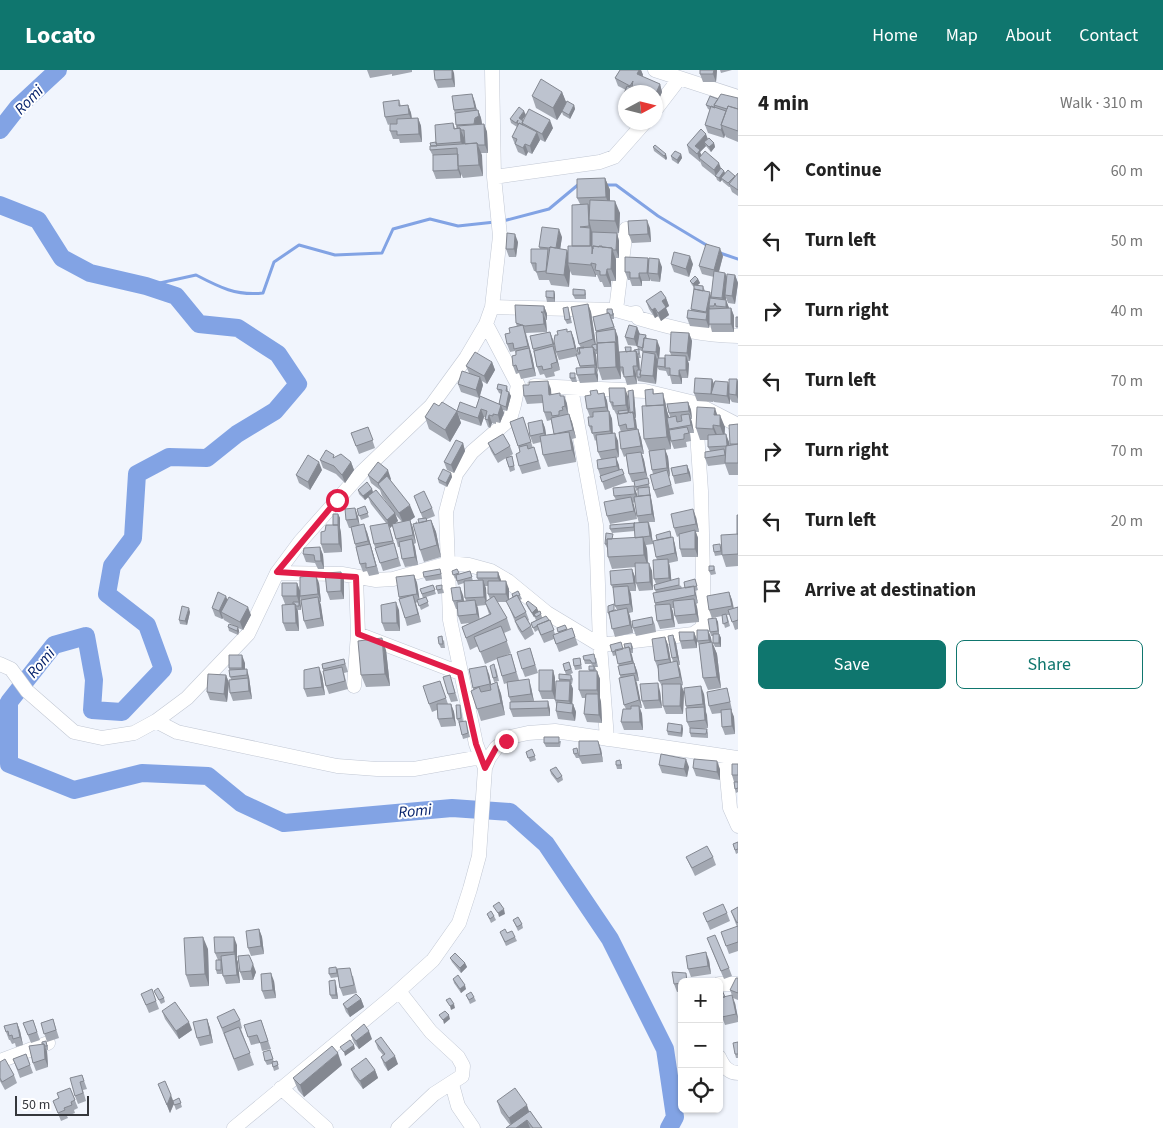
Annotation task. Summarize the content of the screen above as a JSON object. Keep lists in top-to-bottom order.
{
  "water": ["Romi"],
  "scale_bar": "50 m",
  "north": "right",
  "page": {
    "header": "Locato",
    "nav": [
      "Home",
      "Map",
      "About",
      "Contact"
    ],
    "heading": ["4 min", "Walk · 310 m"],
    "list": [
      ["Continue", "60 m"],
      ["Turn left", "50 m"],
      ["Turn right", "40 m"],
      ["Turn left", "70 m"],
      ["Turn right", "70 m"],
      ["Turn left", "20 m"],
      "Arrive at destination"
    ],
    "buttons": ["Save", "Share"],
    "map_buttons": ["+", "−"],
    "scale": "50 m"
  }
}
